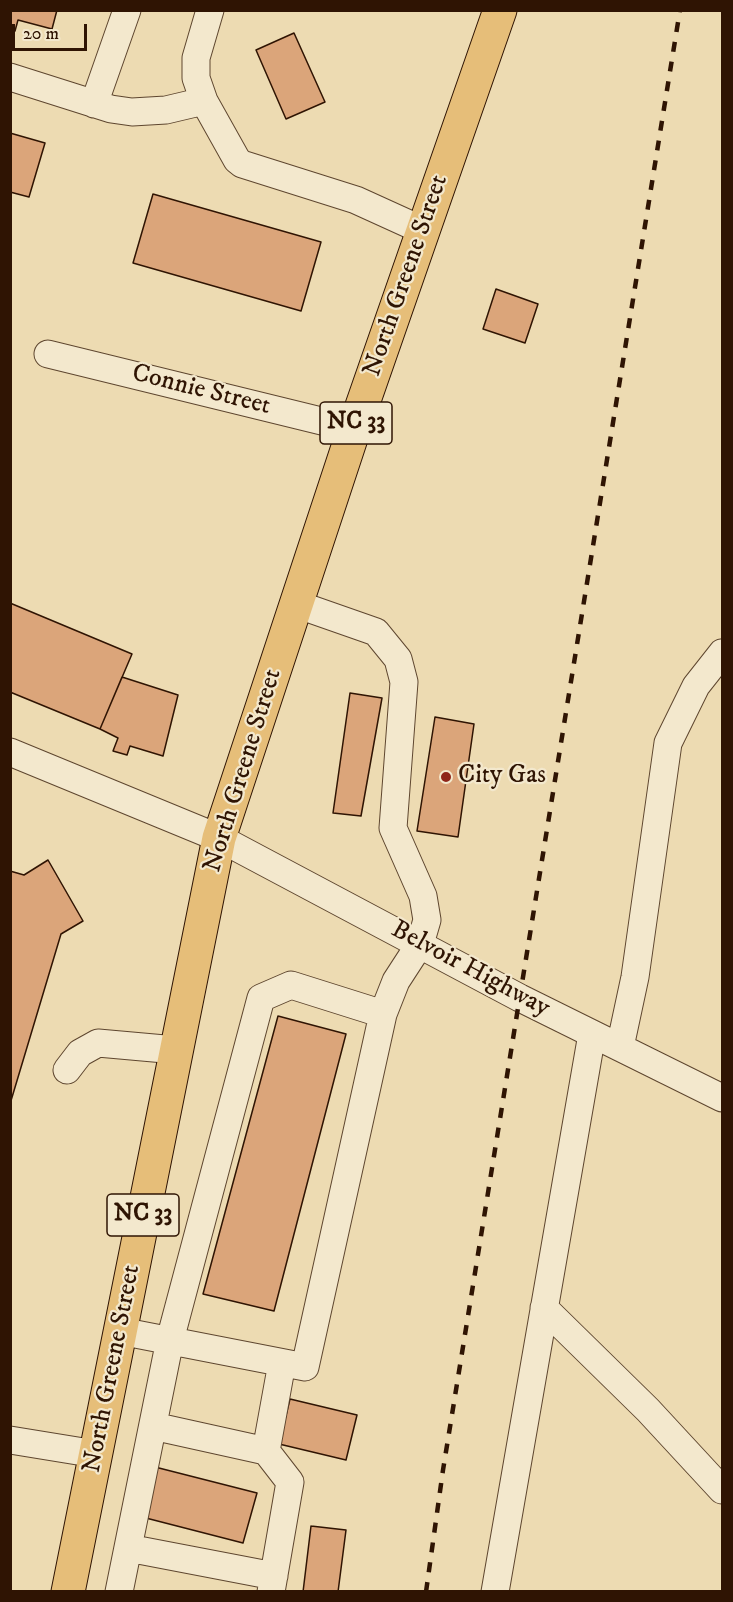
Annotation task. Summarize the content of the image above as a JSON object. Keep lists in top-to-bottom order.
{
  "streets": {
    "main road": ["North Greene Street", "NC 33"],
    "street": ["Connie Street", "Belvoir Highway"]
  },
  "crossings": [
    ["North Greene Street", "Connie Street"],
    ["North Greene Street", "Belvoir Highway"]
  ],
  "places": ["City Gas"],
  "scale_bar": "20 m"
}
